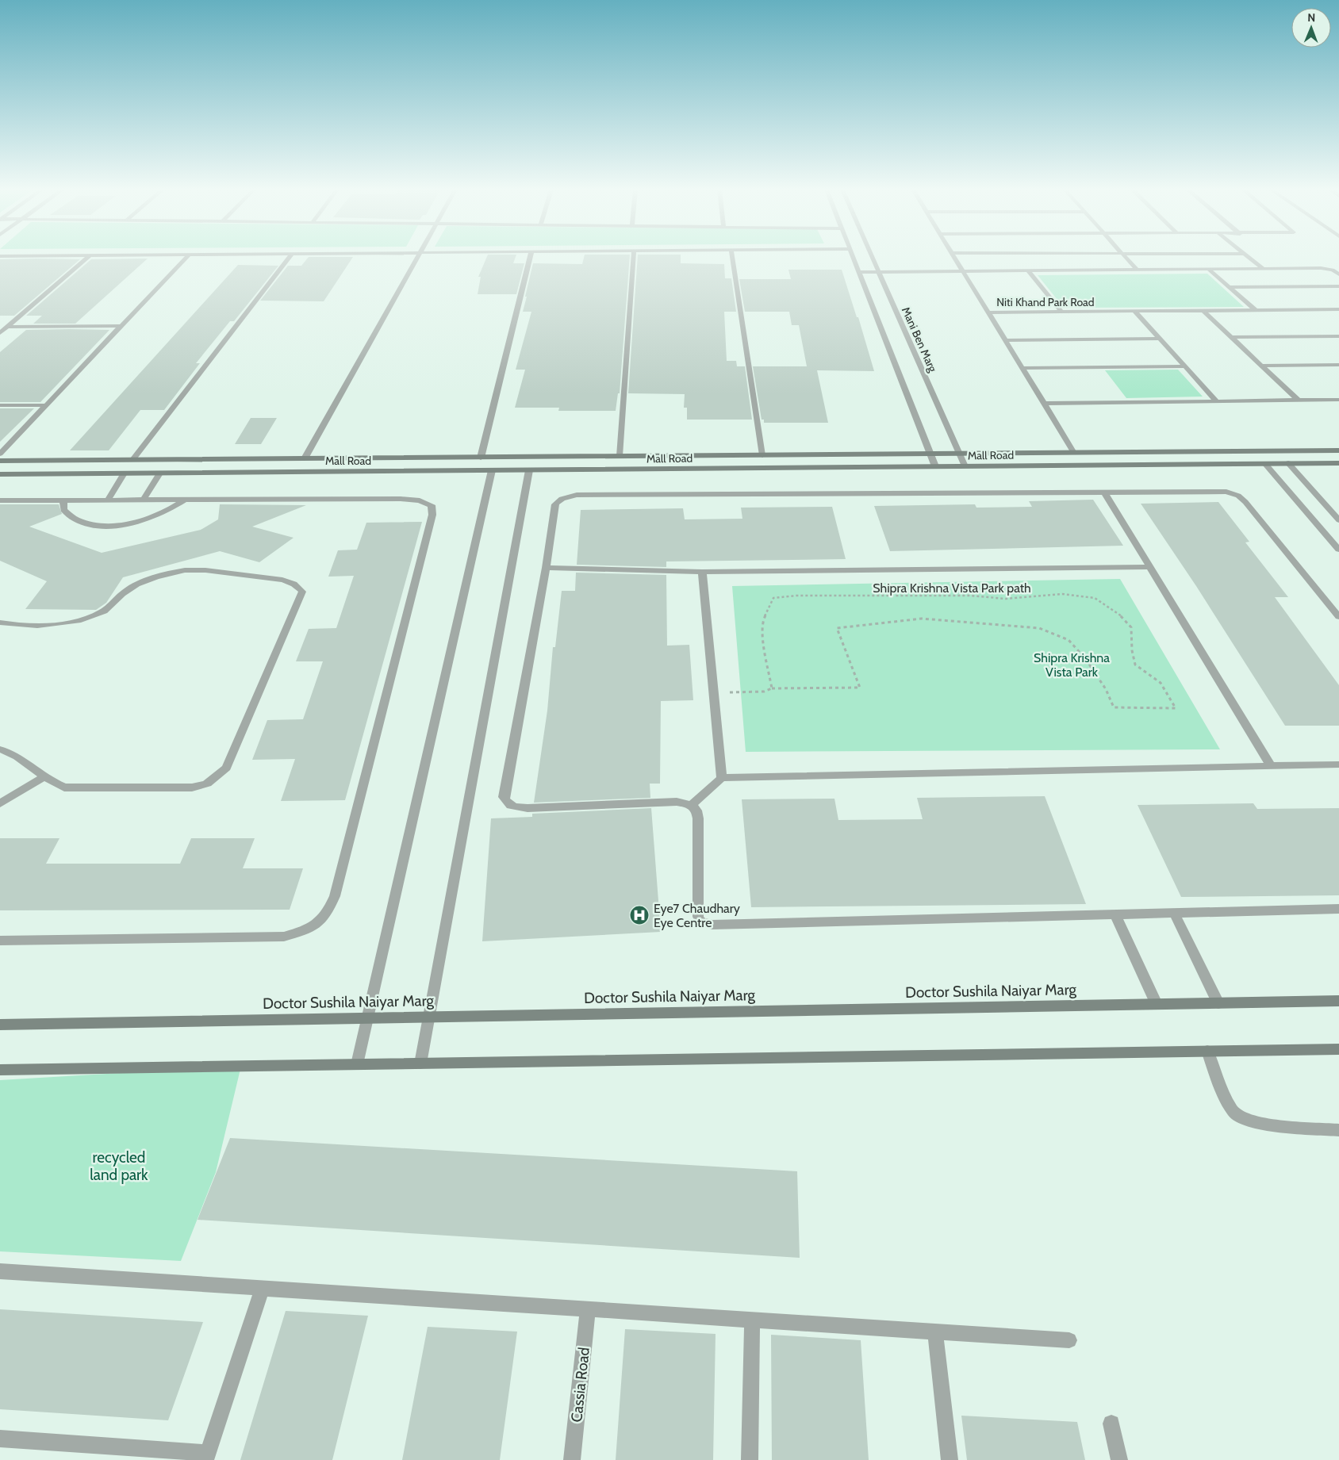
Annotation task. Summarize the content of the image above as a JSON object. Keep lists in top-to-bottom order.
{
  "streets": {
    "street": [
      "Niti Khand Park Road",
      "Mani Ben Marg",
      "Mall Road",
      "Doctor Sushila Naiyar Marg",
      "Cassia Road"
    ],
    "path": ["Shipra Krishna Vista Park path"]
  },
  "crossings": [
    ["Mani Ben Marg", "Mall Road"]
  ],
  "parks": ["Shipra Krishna Vista Park", "recycled land park"],
  "places": {
    "hospital": ["Eye7 Chaudhary Eye Centre"]
  },
  "north": "top"
}
